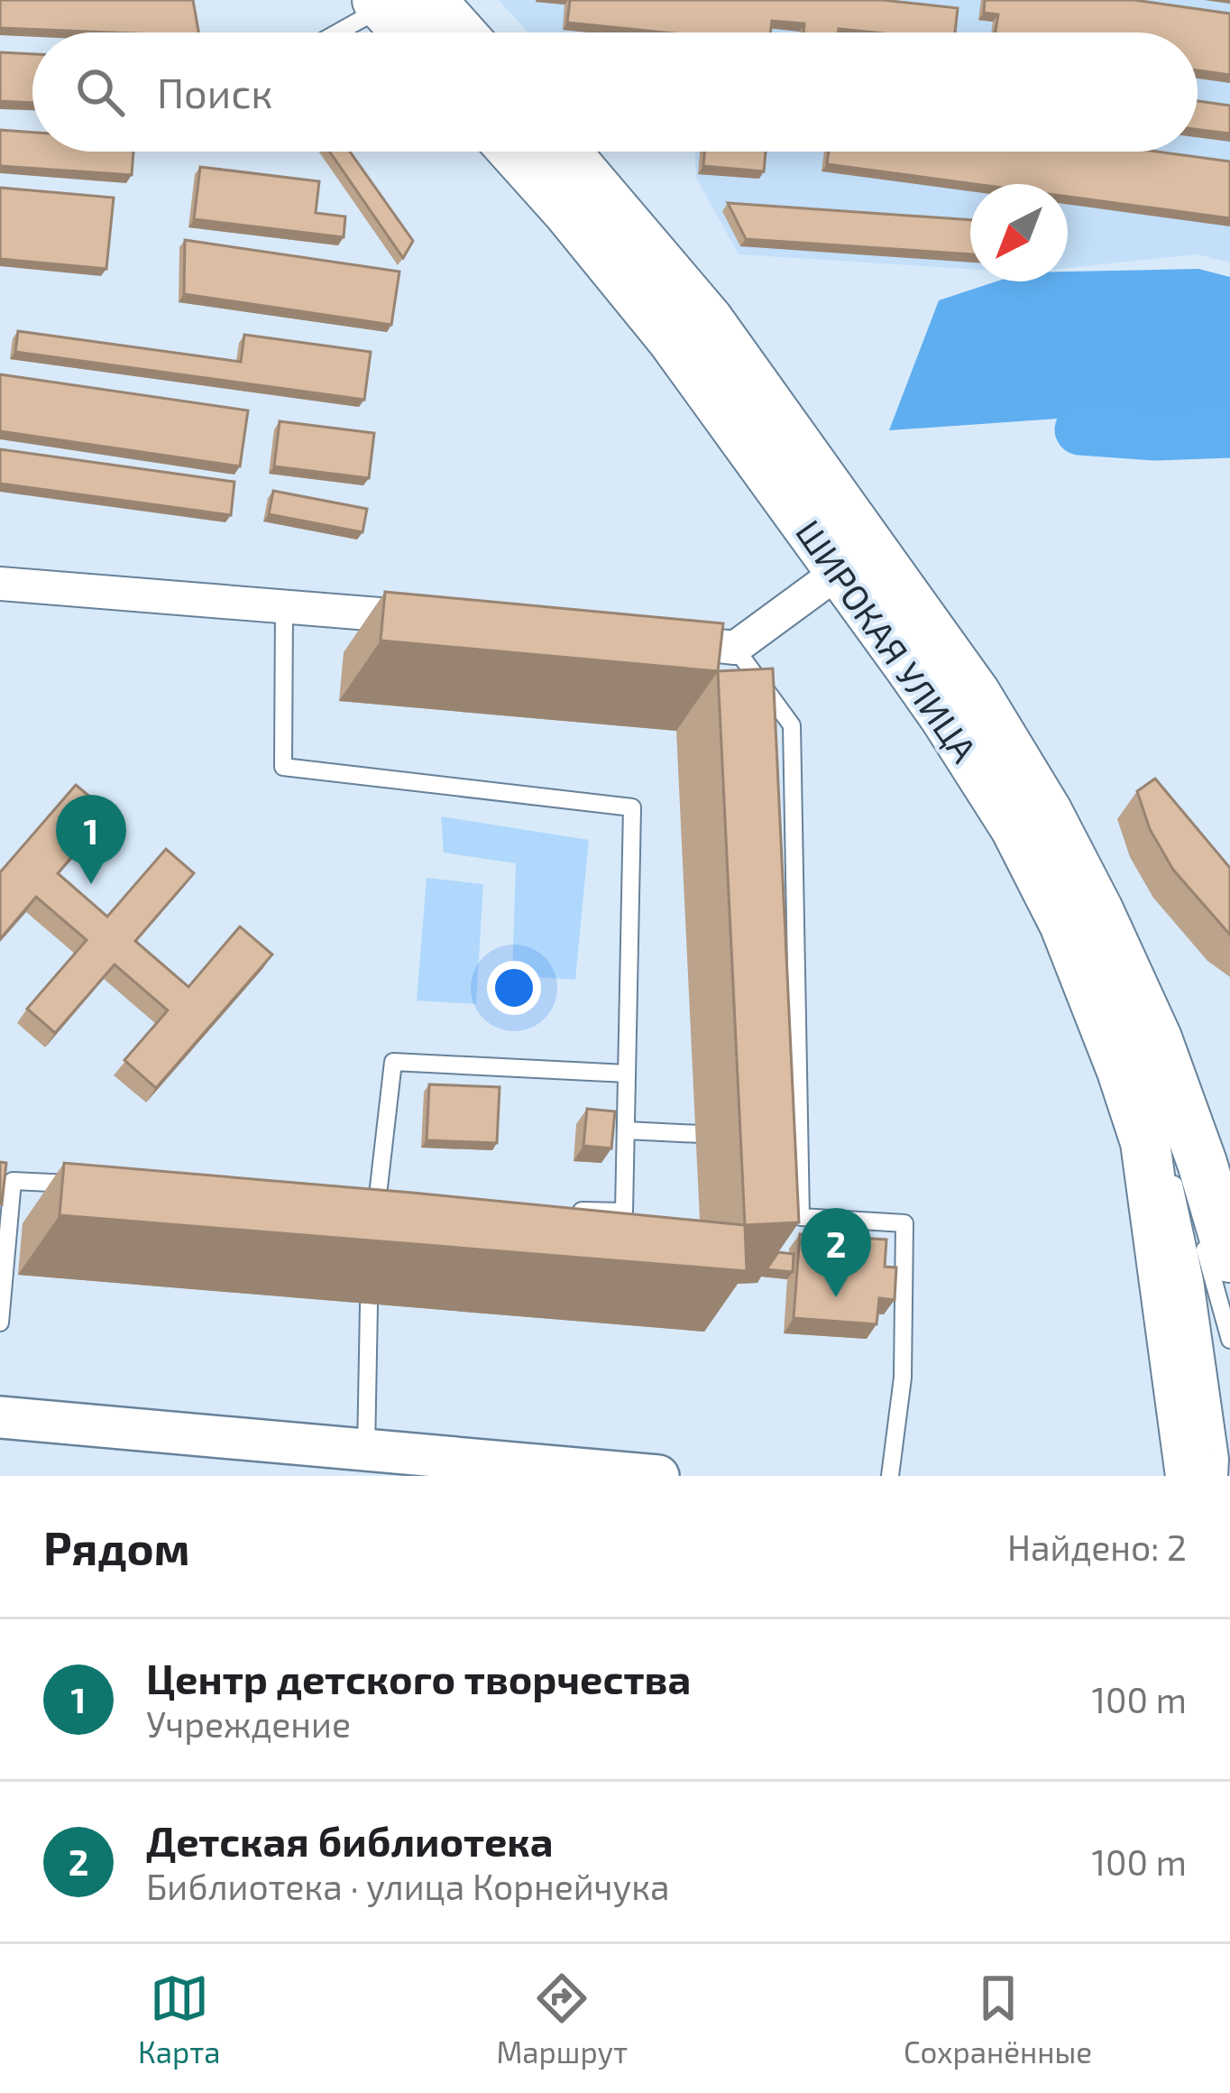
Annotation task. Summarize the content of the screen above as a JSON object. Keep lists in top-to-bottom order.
{
  "streets": {
    "main road": ["ШИРОКАЯ УЛИЦА"]
  },
  "north": "bottom left",
  "page": {
    "search": "Поиск",
    "pins": ["1", "2"],
    "heading": ["Рядом", "Найдено: 2"],
    "list": [
      {
        "mark": "1",
        "name": "Центр детского творчества",
        "note": "Учреждение",
        "value": "100 m"
      },
      {
        "mark": "2",
        "name": "Детская библиотека",
        "note": "Библиотека · улица Корнейчука",
        "value": "100 m"
      }
    ],
    "nav": ["Карта", "Маршрут", "Сохранённые"]
  }
}
